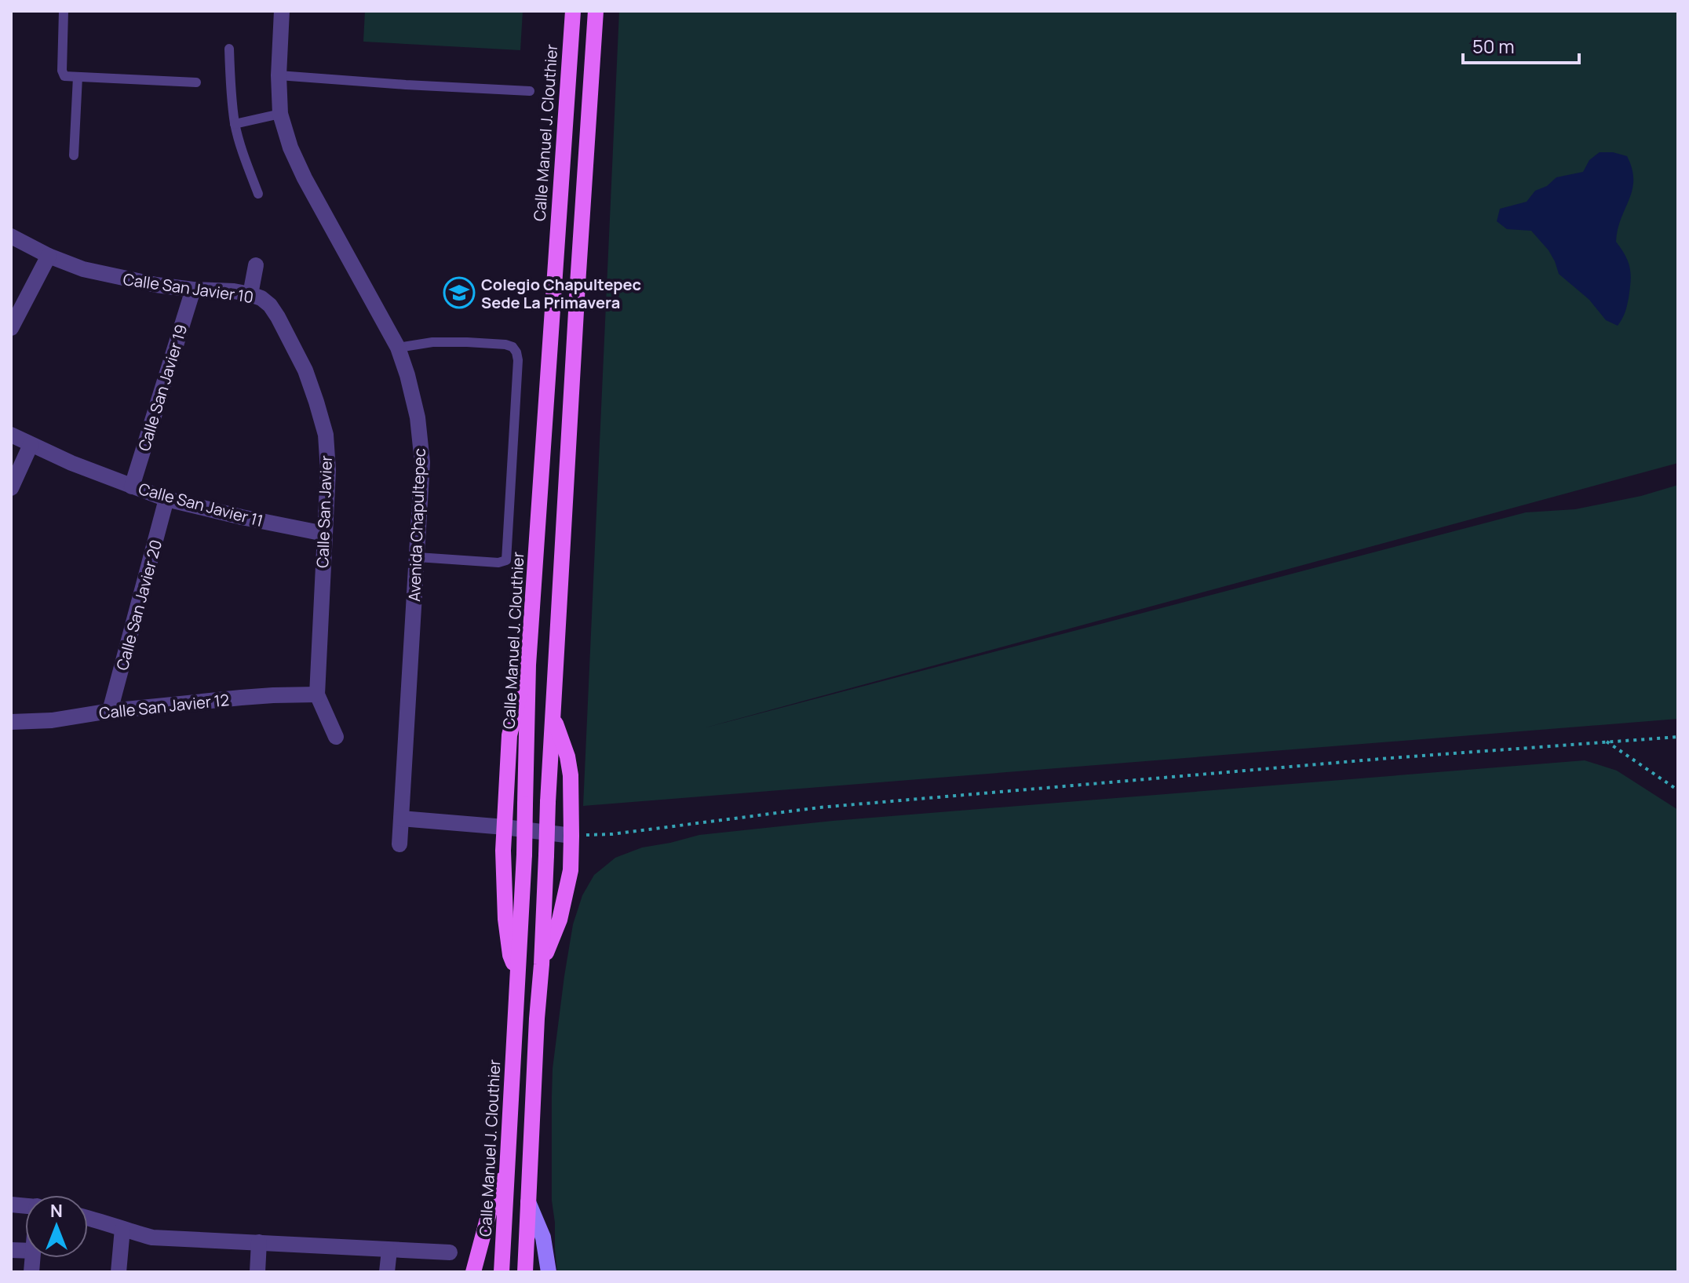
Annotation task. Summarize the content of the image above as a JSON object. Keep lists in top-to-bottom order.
{
  "streets": {
    "main road": ["Calle Manuel J. Clouthier"],
    "street": [
      "Calle San Javier 10",
      "Calle San Javier 19",
      "Calle San Javier 11",
      "Calle San Javier",
      "Avenida Chapultepec",
      "Calle San Javier 20",
      "Calle San Javier 12"
    ]
  },
  "crossings": [
    ["Calle San Javier 10", "Calle San Javier 19"],
    ["Calle San Javier 10", "Calle San Javier"],
    ["Calle San Javier 19", "Calle San Javier 11"],
    ["Calle San Javier 11", "Calle San Javier"],
    ["Calle San Javier 11", "Calle San Javier 20"],
    ["Calle San Javier", "Calle San Javier 12"],
    ["Calle San Javier 20", "Calle San Javier 12"]
  ],
  "places": {
    "school or university": ["Colegio Chapultepec Sede La Primavera"]
  },
  "scale_bar": "50 m",
  "north": "top"
}
